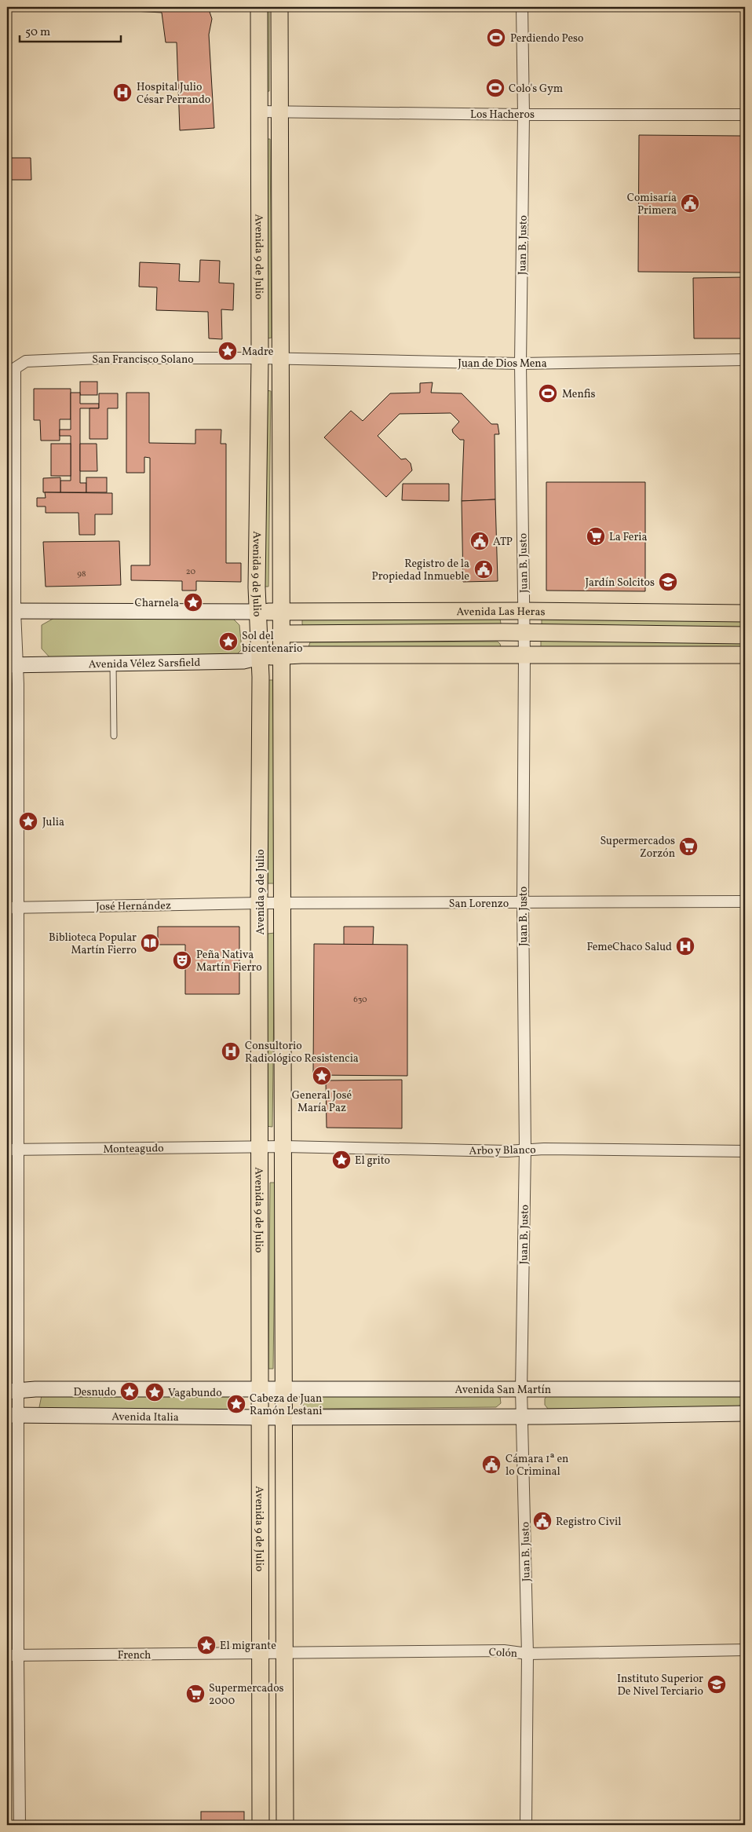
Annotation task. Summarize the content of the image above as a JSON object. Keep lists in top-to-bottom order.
{
  "streets": {
    "main road": [
      "Avenida 9 de Julio",
      "Avenida Las Heras",
      "Avenida Vélez Sarsfield",
      "Avenida San Martín",
      "Avenida Italia"
    ],
    "street": [
      "Los Hacheros",
      "Juan B. Justo",
      "San Francisco Solano",
      "Juan de Dios Mena",
      "San Lorenzo",
      "José Hernández",
      "Monteagudo",
      "Arbo y Blanco",
      "Colón",
      "French"
    ]
  },
  "crossings": [
    ["Los Hacheros", "Juan B. Justo"],
    ["Los Hacheros", "Avenida 9 de Julio"],
    ["Juan B. Justo", "Juan de Dios Mena"],
    ["Juan B. Justo", "Avenida Las Heras"],
    ["Juan B. Justo", "San Lorenzo"],
    ["Juan B. Justo", "Arbo y Blanco"],
    ["Juan B. Justo", "Avenida San Martín"],
    ["Juan B. Justo", "Colón"],
    ["Avenida 9 de Julio", "San Francisco Solano"],
    ["Avenida 9 de Julio", "Juan de Dios Mena"],
    ["Avenida 9 de Julio", "Avenida Las Heras"],
    ["Avenida 9 de Julio", "Avenida Vélez Sarsfield"],
    ["Avenida 9 de Julio", "San Lorenzo"],
    ["Avenida 9 de Julio", "José Hernández"],
    ["Avenida 9 de Julio", "Monteagudo"],
    ["Avenida 9 de Julio", "Arbo y Blanco"],
    ["Avenida 9 de Julio", "Avenida San Martín"],
    ["Avenida 9 de Julio", "Avenida Italia"],
    ["Avenida 9 de Julio", "Colón"],
    ["Avenida 9 de Julio", "French"],
    ["San Francisco Solano", "Juan de Dios Mena"],
    ["San Lorenzo", "José Hernández"],
    ["Monteagudo", "Arbo y Blanco"],
    ["Colón", "French"]
  ],
  "places": {
    "sports": ["Perdiendo Peso", "Colo's Gym", "Menfis"],
    "hospital": ["Hospital Julio César Perrando", "FemeChaco Salud", "Consultorio Radiológico Resistencia"],
    "public building": [
      "Comisaría Primera",
      "ATP",
      "Registro de la Propiedad Inmueble",
      "Cámara 1ª en lo Criminal",
      "Registro Civil"
    ],
    "place": [
      "Madre",
      "Charnela",
      "Sol del bicentenario",
      "Julia",
      "General José María Paz",
      "El grito",
      "Desnudo",
      "Vagabundo",
      "Cabeza de Juan Ramón Lestani",
      "El migrante"
    ],
    "supermarket": ["La Feria", "Supermercados Zorzón", "Supermercados 2000"],
    "school or university": ["Jardín Solcitos", "Instituto Superior De Nivel Terciario"],
    "library": ["Biblioteca Popular Martín Fierro"],
    "theatre": ["Peña Nativa Martín Fierro"]
  },
  "house_numbers": ["20", "98", "630"],
  "scale_bar": "50 m"
}
